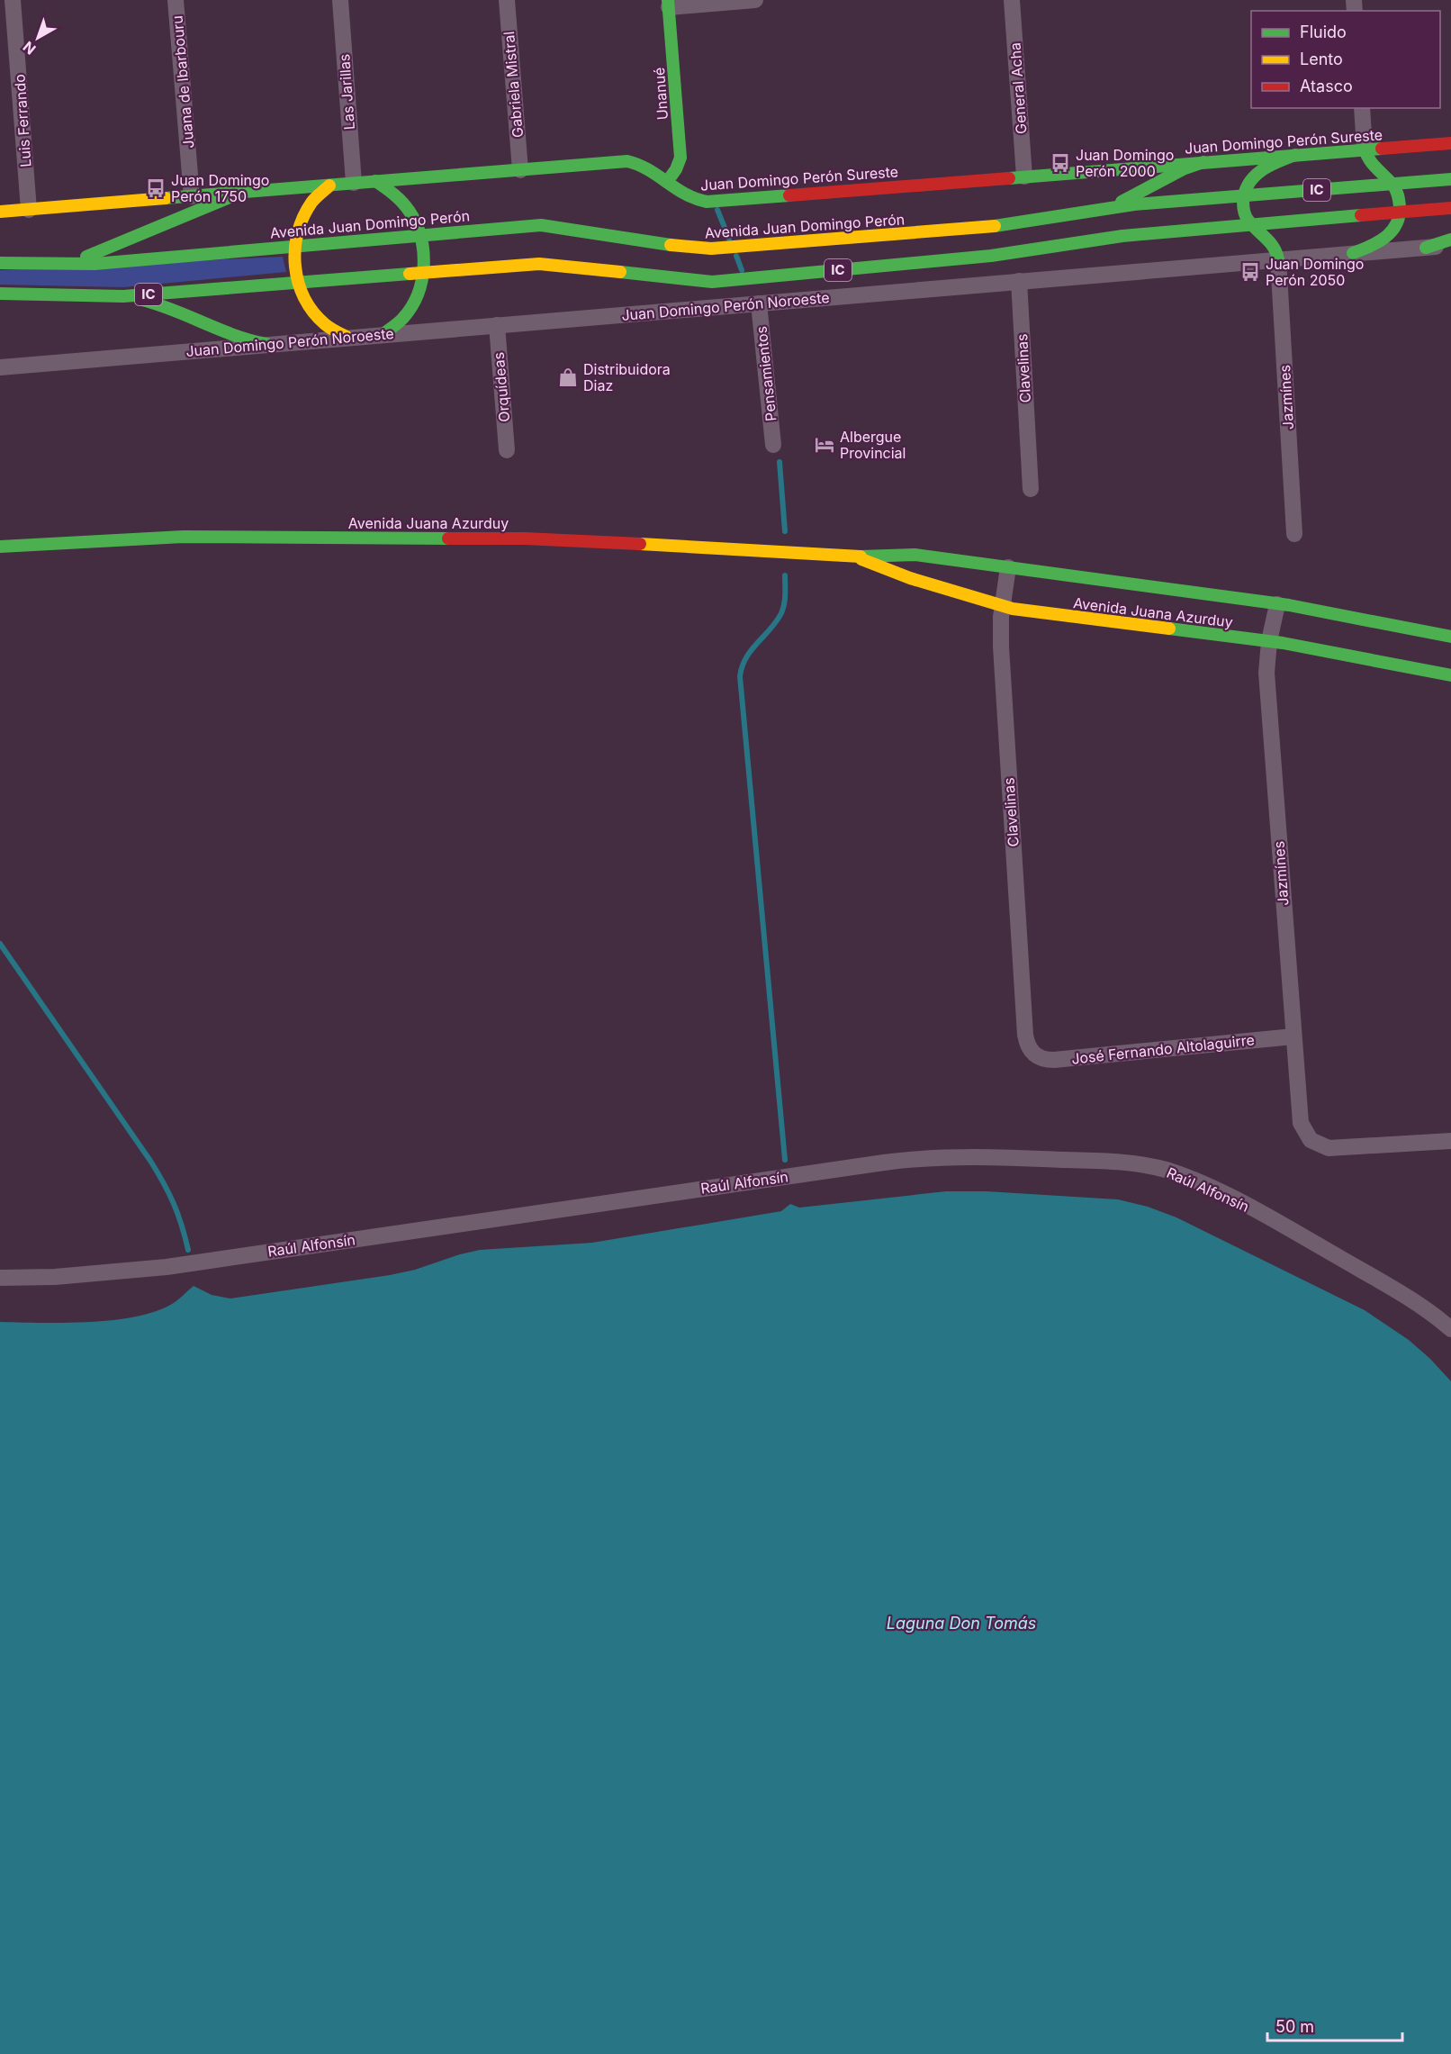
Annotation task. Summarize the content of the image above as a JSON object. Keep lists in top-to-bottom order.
{
  "streets": {
    "main road": [
      "Unanué",
      "Juan Domingo Perón Sureste",
      "IC",
      "Avenida Juan Domingo Perón",
      "Avenida Juana Azurduy"
    ],
    "street": [
      "Juana de Ibarbouru",
      "Gabriela Mistral",
      "General Acha",
      "Las Jarillas",
      "Luis Ferrando",
      "Juan Domingo Perón Noroeste",
      "Clavelinas",
      "Pensamientos",
      "Orquídeas",
      "Jazmínes",
      "José Fernando Altolaguirre",
      "Raúl Alfonsín"
    ]
  },
  "crossings": [
    ["Juana de Ibarbouru", "Juan Domingo Perón Sureste"],
    ["Gabriela Mistral", "Juan Domingo Perón Sureste"],
    ["General Acha", "Juan Domingo Perón Sureste"],
    ["Las Jarillas", "Juan Domingo Perón Sureste"],
    ["Unanué", "Juan Domingo Perón Sureste"],
    ["Luis Ferrando", "Juan Domingo Perón Sureste"],
    ["Juan Domingo Perón Noroeste", "Clavelinas"],
    ["Juan Domingo Perón Noroeste", "Pensamientos"],
    ["Juan Domingo Perón Noroeste", "Orquídeas"],
    ["Juan Domingo Perón Noroeste", "Jazmínes"],
    ["Clavelinas", "Avenida Juana Azurduy"],
    ["Clavelinas", "José Fernando Altolaguirre"],
    ["Jazmínes", "Avenida Juana Azurduy"],
    ["Jazmínes", "José Fernando Altolaguirre"]
  ],
  "water": ["Laguna Don Tomás"],
  "places": {
    "bus stop": ["Juan Domingo Perón 2000", "Juan Domingo Perón 1750", "Juan Domingo Perón 2050"],
    "shop": ["Distribuidora Diaz"],
    "hotel": ["Albergue Provincial"]
  },
  "legend": ["Fluido", "Lento", "Atasco"],
  "scale_bar": "50 m",
  "north": "bottom left"
}
